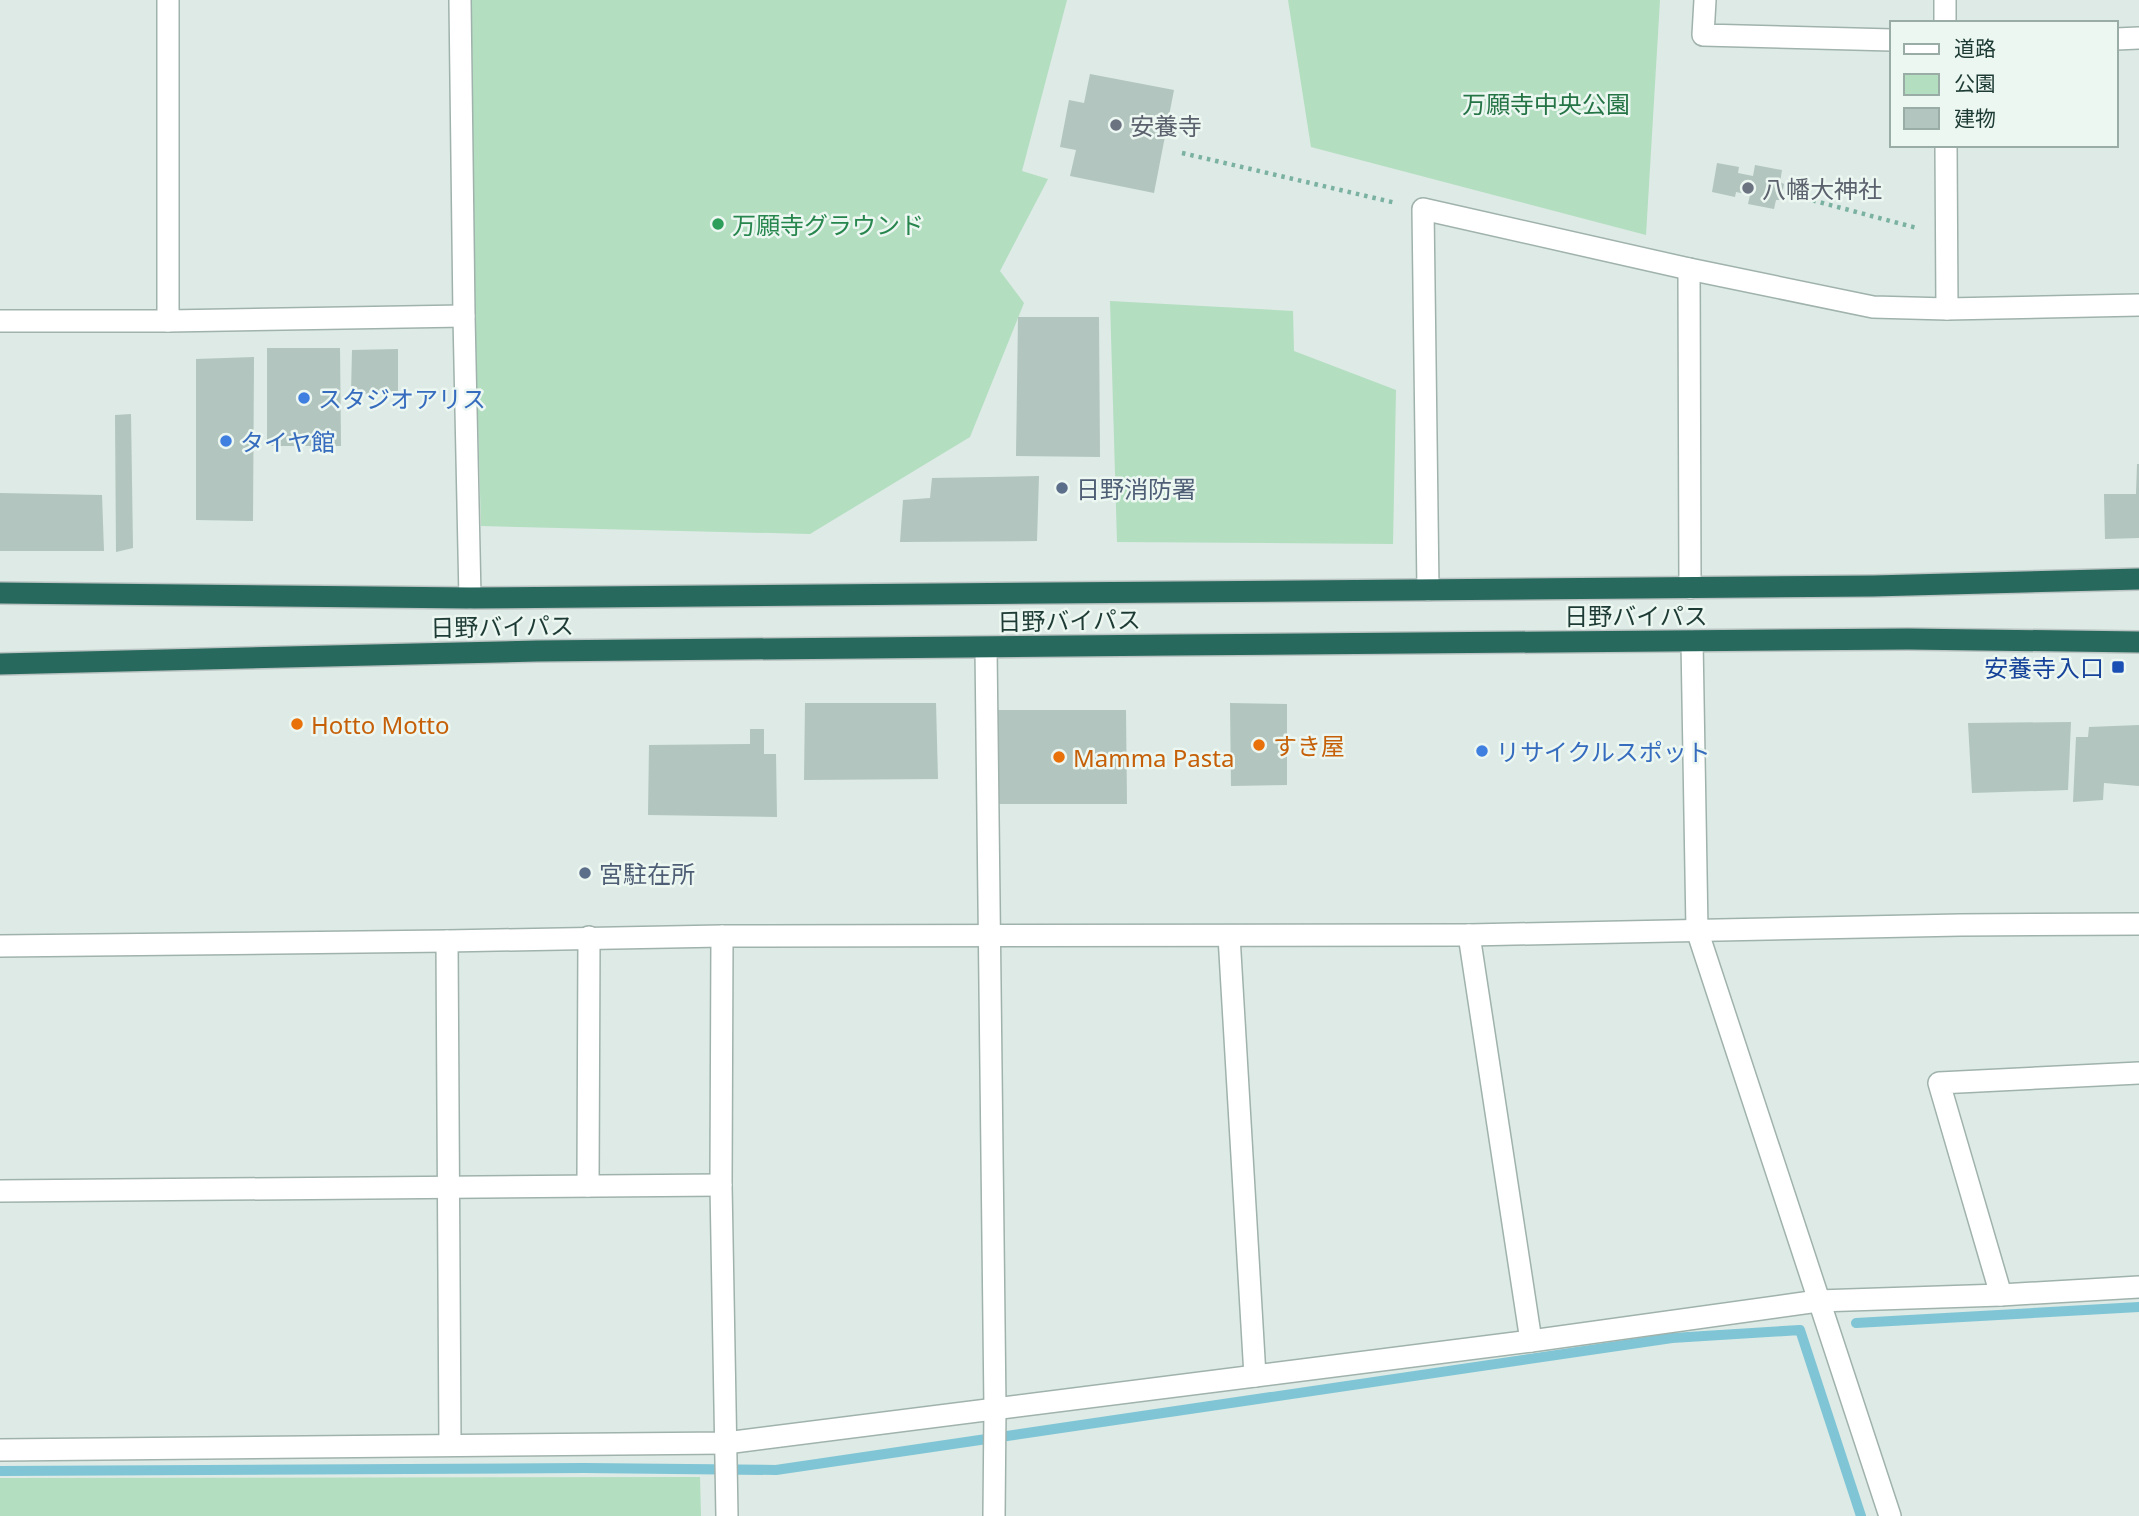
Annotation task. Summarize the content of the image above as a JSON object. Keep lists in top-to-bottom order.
{
  "streets": {
    "highway": ["日野バイパス"]
  },
  "parks": ["万願寺中央公園"],
  "places": {
    "other": [
      "安養寺",
      "八幡大神社",
      "万願寺グラウンド",
      "スタジオアリス",
      "タイヤ館",
      "日野消防署",
      "Hotto Motto",
      "すき屋",
      "リサイクルスポット",
      "Mamma Pasta",
      "宮駐在所"
    ],
    "transit": ["安養寺入口"]
  },
  "legend": ["道路", "公園", "建物"]
}
